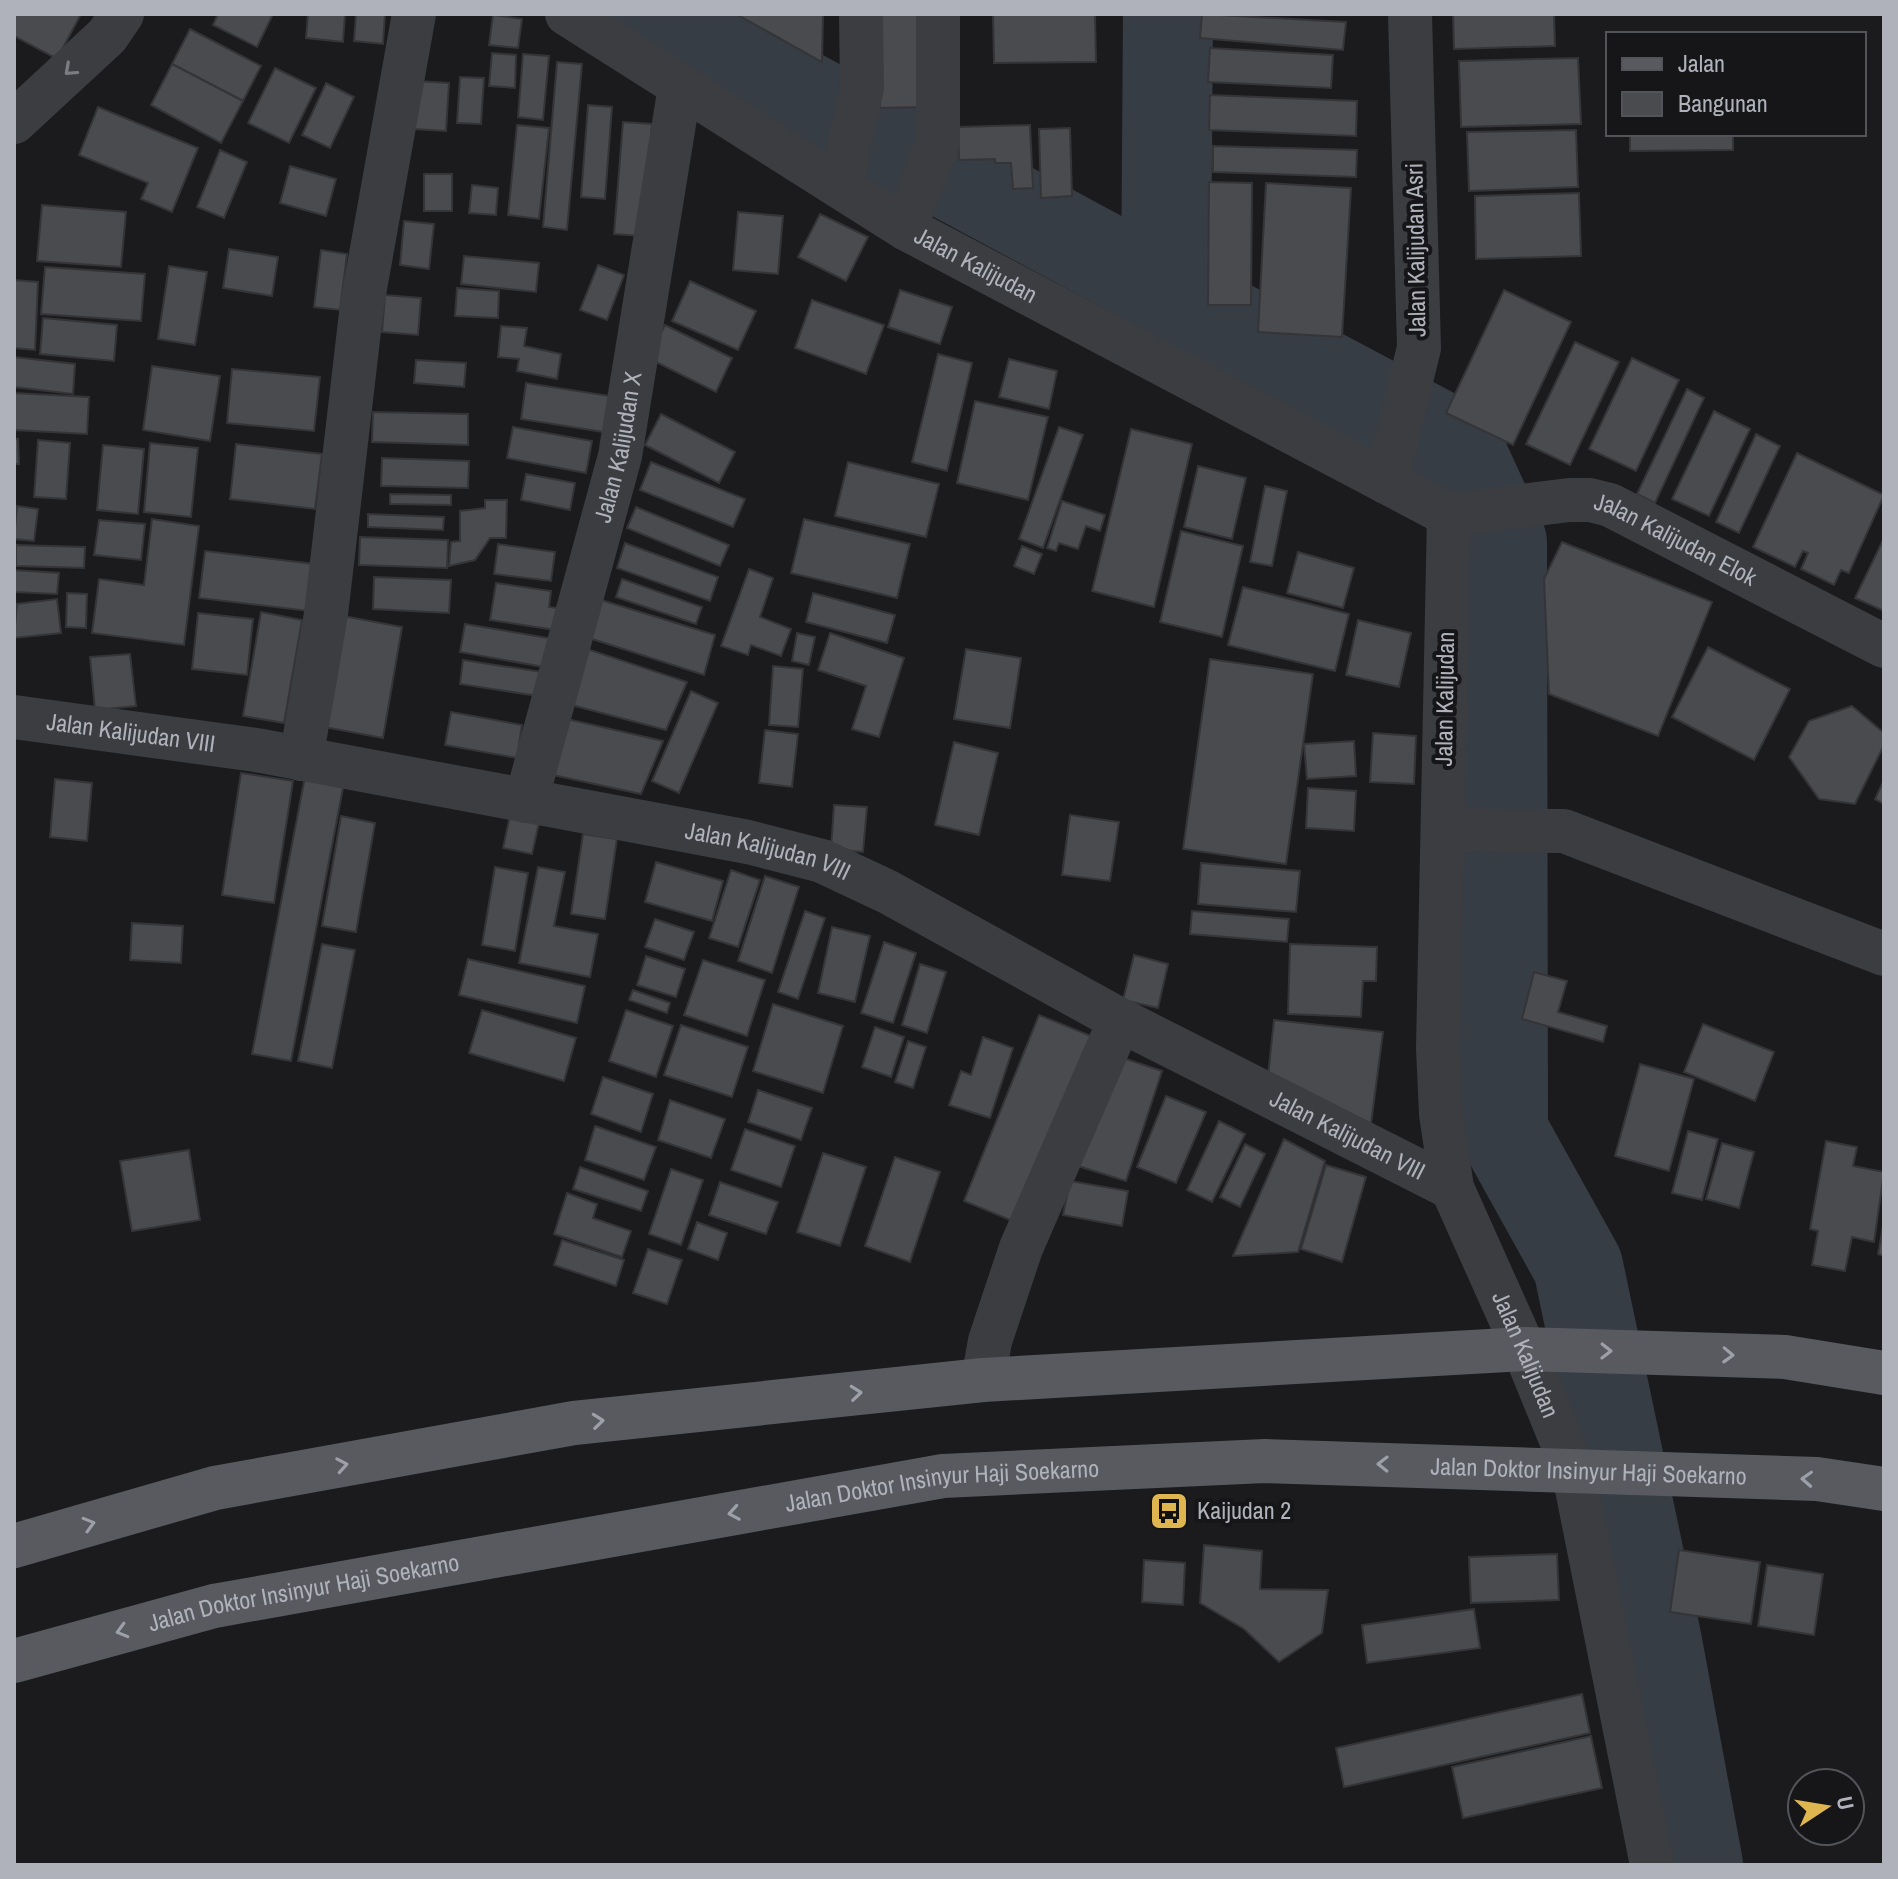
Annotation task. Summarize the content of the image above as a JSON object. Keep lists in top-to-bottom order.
{
  "streets": {
    "main road": ["Jalan Doktor Insinyur Haji Soekarno"],
    "street": [
      "Jalan Kalijudan Asri",
      "Jalan Kalijudan",
      "Jalan Kalijudan X",
      "Jalan Kalijudan Elok",
      "Jalan Kalijudan VIII"
    ]
  },
  "crossings": [
    ["Jalan Kalijudan Asri", "Jalan Kalijudan"],
    ["Jalan Kalijudan", "Jalan Kalijudan X"],
    ["Jalan Kalijudan", "Jalan Kalijudan Elok"],
    ["Jalan Kalijudan", "Jalan Kalijudan VIII"],
    ["Jalan Kalijudan", "Jalan Doktor Insinyur Haji Soekarno"],
    ["Jalan Kalijudan X", "Jalan Kalijudan VIII"]
  ],
  "places": {
    "bus stop": ["Kaijudan 2"]
  },
  "legend": ["Jalan", "Bangunan"],
  "north": "right"
}
